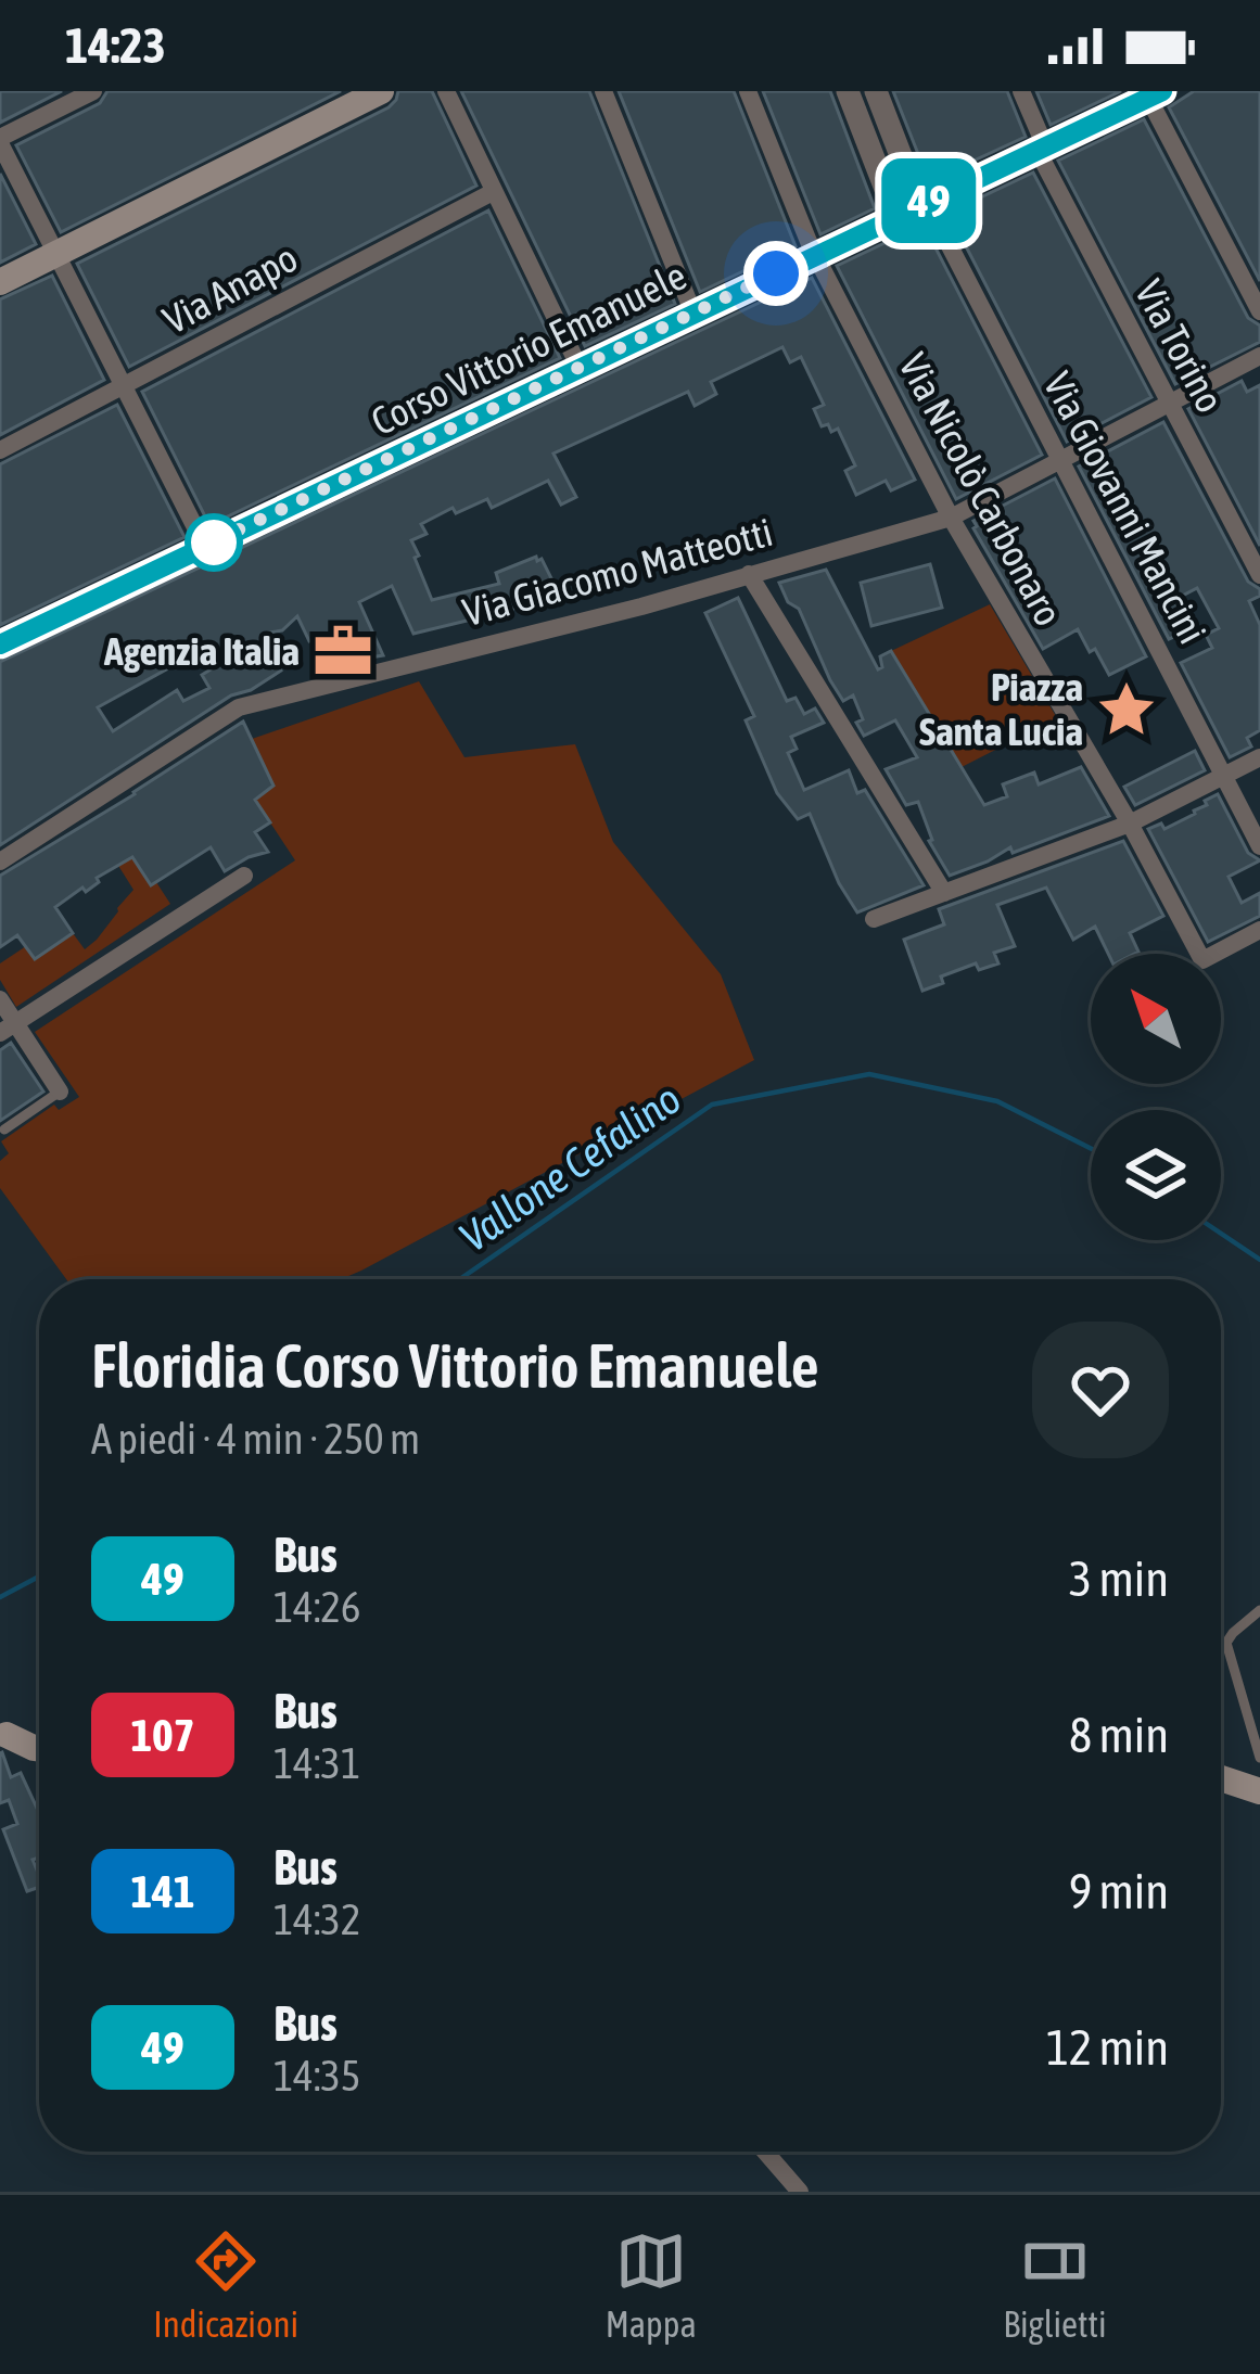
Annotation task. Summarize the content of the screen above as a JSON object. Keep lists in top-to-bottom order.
{
  "streets": {
    "main road": ["Corso Vittorio Emanuele"],
    "street": [
      "Via Anapo",
      "Via Torino",
      "Via Nicolò Carbonaro",
      "Via Giovanni Mancini",
      "Via Giacomo Matteotti"
    ]
  },
  "crossings": [
    ["Via Torino", "Corso Vittorio Emanuele"],
    ["Via Torino", "Via Giacomo Matteotti"],
    ["Corso Vittorio Emanuele", "Via Nicolò Carbonaro"],
    ["Corso Vittorio Emanuele", "Via Giovanni Mancini"],
    ["Via Nicolò Carbonaro", "Via Giacomo Matteotti"],
    ["Via Giovanni Mancini", "Via Giacomo Matteotti"]
  ],
  "water": ["Vallone Cefalino"],
  "places": {
    "office": ["Agenzia Italia"],
    "place": ["Piazza Santa Lucia"]
  },
  "lines": ["bus line 49"],
  "north": "top left",
  "page": {
    "status": "14:23",
    "on_map": "49",
    "heading": ["Floridia Corso Vittorio Emanuele", "A piedi · 4 min · 250 m"],
    "list": [
      {
        "mark": "49",
        "name": "Bus",
        "note": "14:26",
        "value": "3 min"
      },
      {
        "mark": "107",
        "name": "Bus",
        "note": "14:31",
        "value": "8 min"
      },
      {
        "mark": "141",
        "name": "Bus",
        "note": "14:32",
        "value": "9 min"
      },
      {
        "mark": "49",
        "name": "Bus",
        "note": "14:35",
        "value": "12 min"
      }
    ],
    "tabs": ["Indicazioni", "Mappa", "Biglietti"]
  }
}
